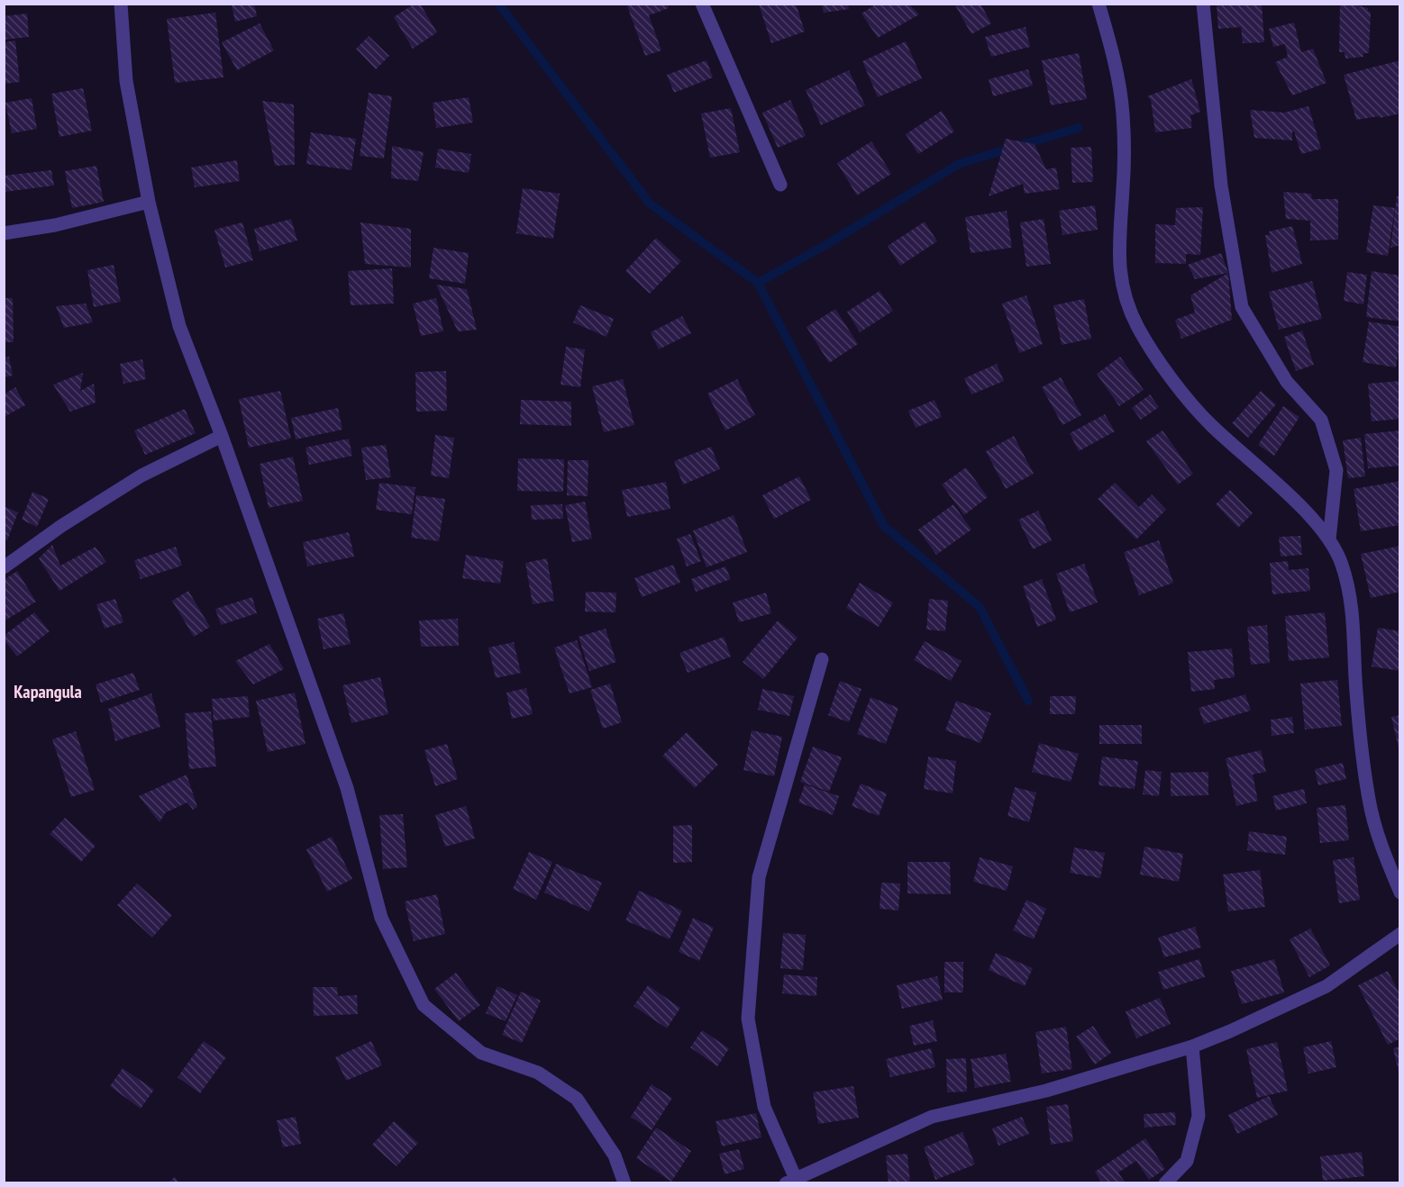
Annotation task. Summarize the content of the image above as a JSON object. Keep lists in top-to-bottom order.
{
  "districts": ["Kapangula"]
}
